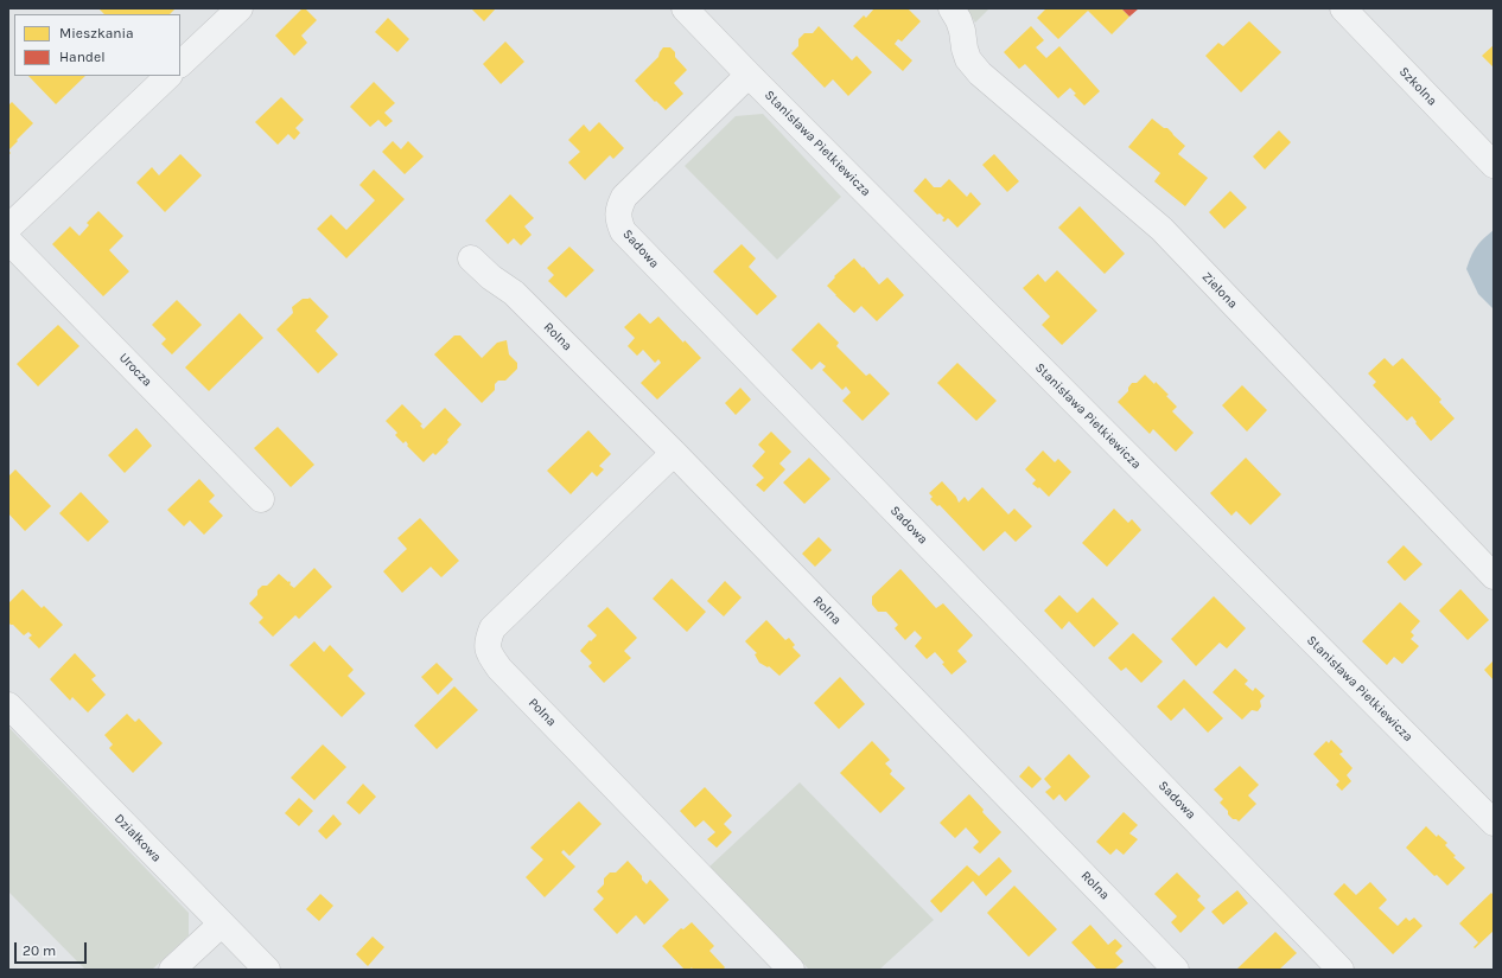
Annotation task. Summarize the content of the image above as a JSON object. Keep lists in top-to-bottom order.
{
  "streets": {
    "street": [
      "Szkolna",
      "Stanisława Pietkiewicza",
      "Sadowa",
      "Zielona",
      "Rolna",
      "Urocza",
      "Polna",
      "Działkowa"
    ]
  },
  "crossings": [
    ["Stanisława Pietkiewicza", "Sadowa"],
    ["Rolna", "Polna"]
  ],
  "legend": ["Mieszkania", "Handel"],
  "scale_bar": "20 m"
}
